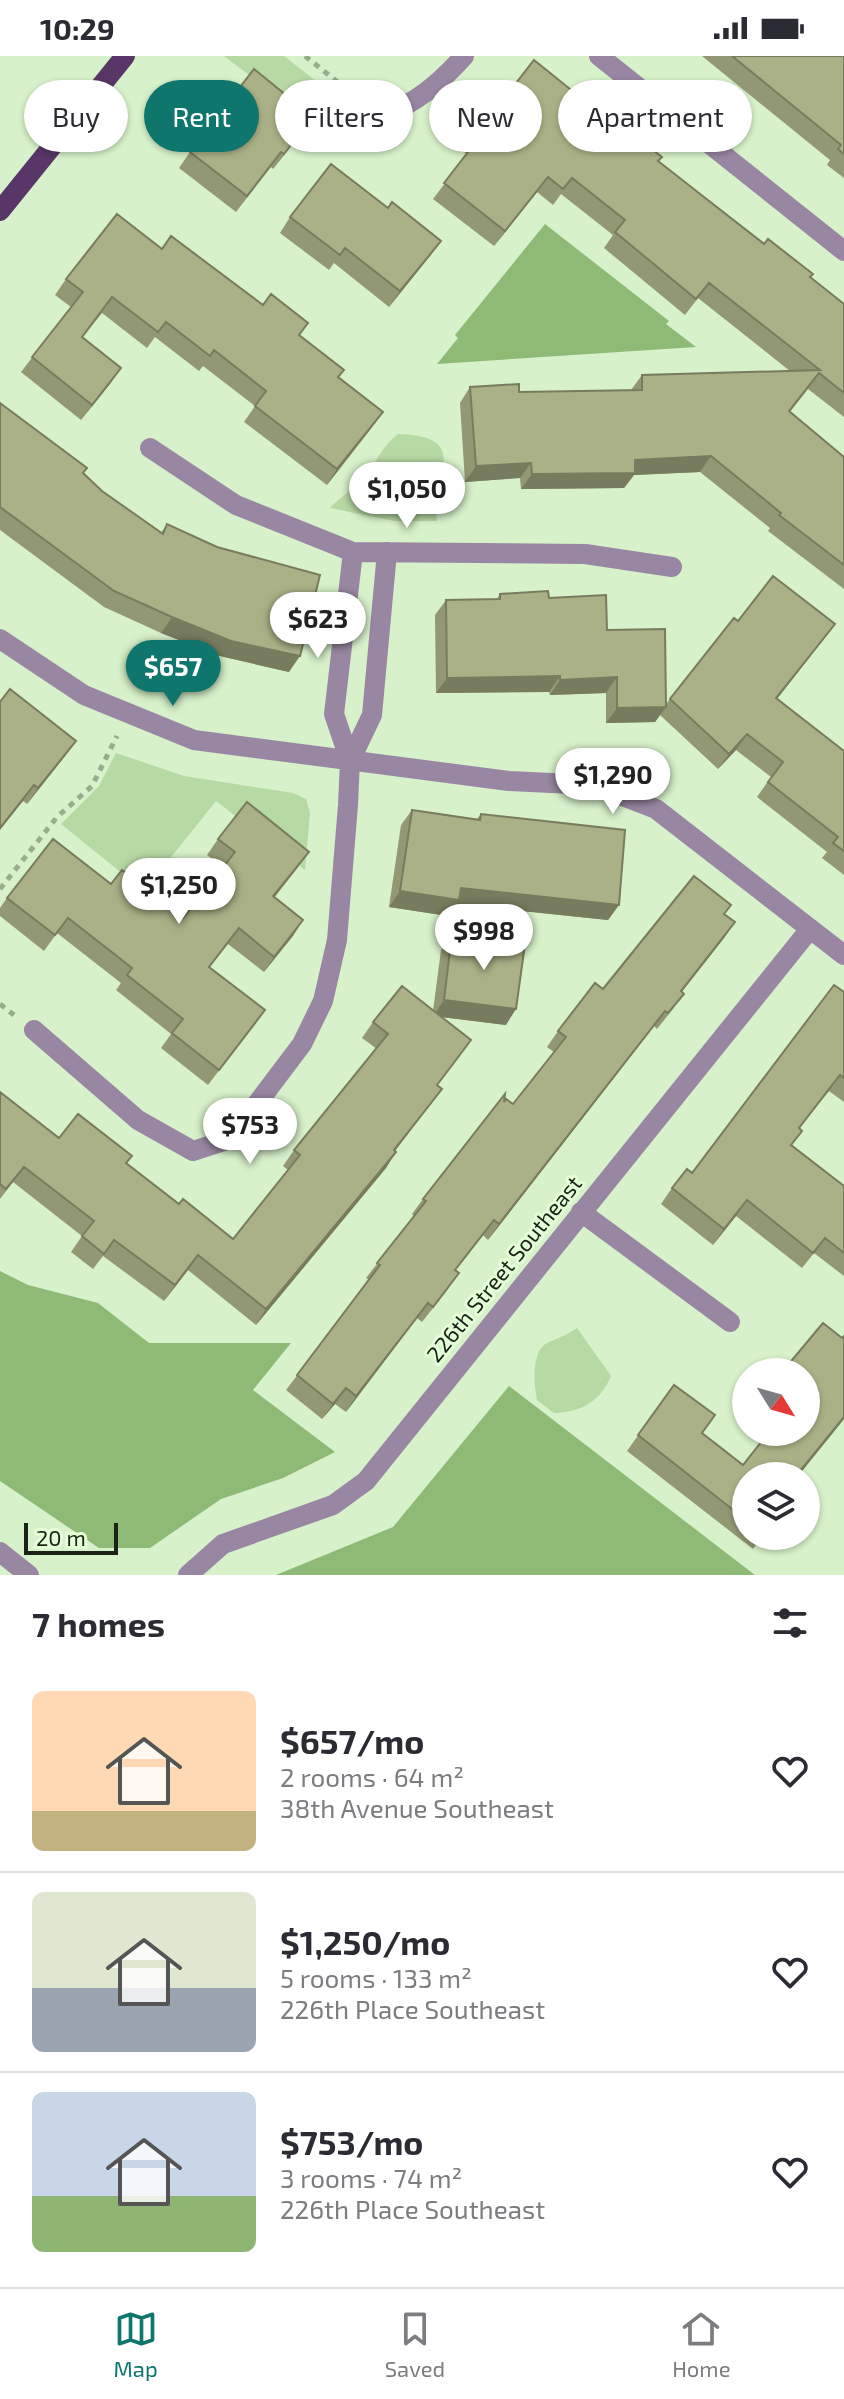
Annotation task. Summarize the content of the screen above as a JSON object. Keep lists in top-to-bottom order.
{
  "streets": {
    "street": ["226th Street Southeast"]
  },
  "scale_bar": "20 m",
  "north": "bottom right",
  "page": {
    "status": "10:29",
    "chip": [
      "Buy",
      "Rent",
      "Filters",
      "New",
      "Apartment"
    ],
    "price": [
      "$1,050",
      "$623",
      "$657",
      "$1,290",
      "$1,250",
      "$998",
      "$753"
    ],
    "scale": "20 m",
    "heading": "7 homes",
    "list": [
      {
        "name": "$657/mo",
        "note": "2 rooms · 64 m² · 38th Avenue Southeast"
      },
      {
        "name": "$1,250/mo",
        "note": "5 rooms · 133 m² · 226th Place Southeast"
      },
      {
        "name": "$753/mo",
        "note": "3 rooms · 74 m² · 226th Place Southeast"
      }
    ],
    "tabs": ["Map", "Saved", "Home"]
  }
}
